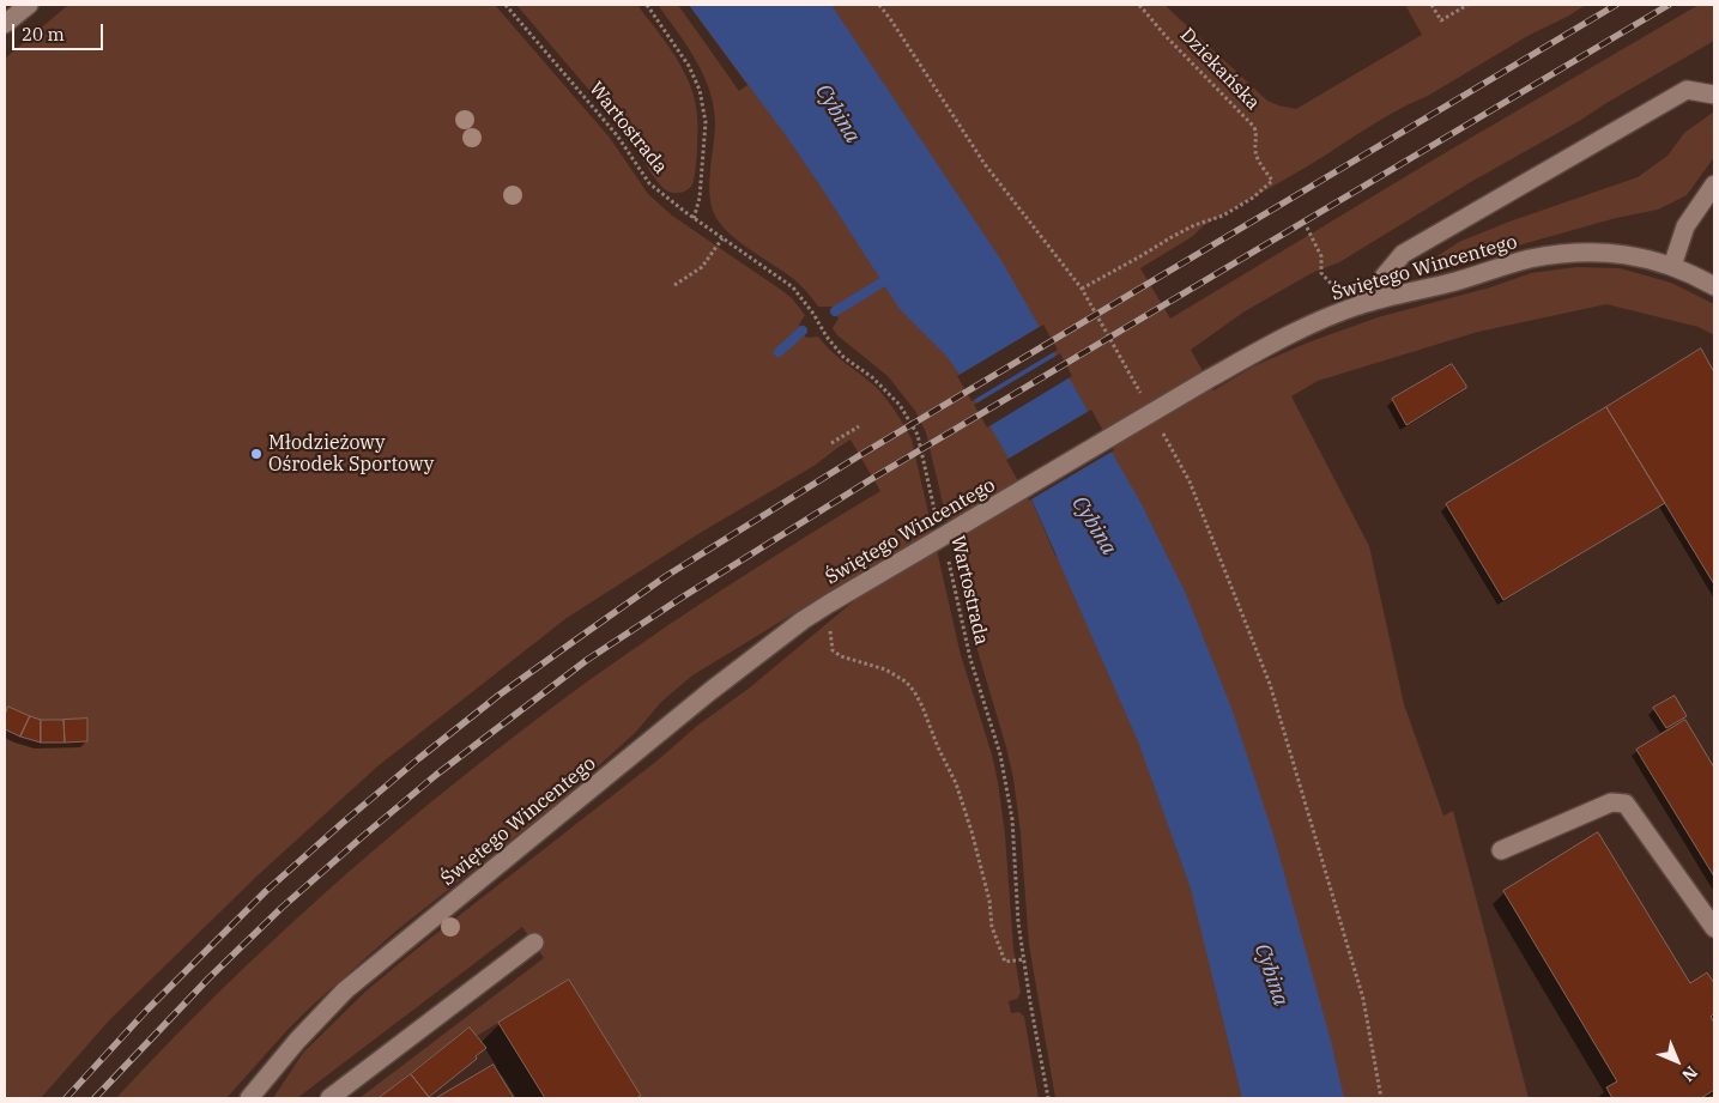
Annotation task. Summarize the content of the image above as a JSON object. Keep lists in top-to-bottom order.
{
  "streets": {
    "street": ["Świętego Wincentego"],
    "path": ["Dziekańska", "Wartostrada"]
  },
  "water": ["Cybina"],
  "places": ["Młodzieżowy Ośrodek Sportowy"],
  "scale_bar": "20 m",
  "north": "bottom right"
}
